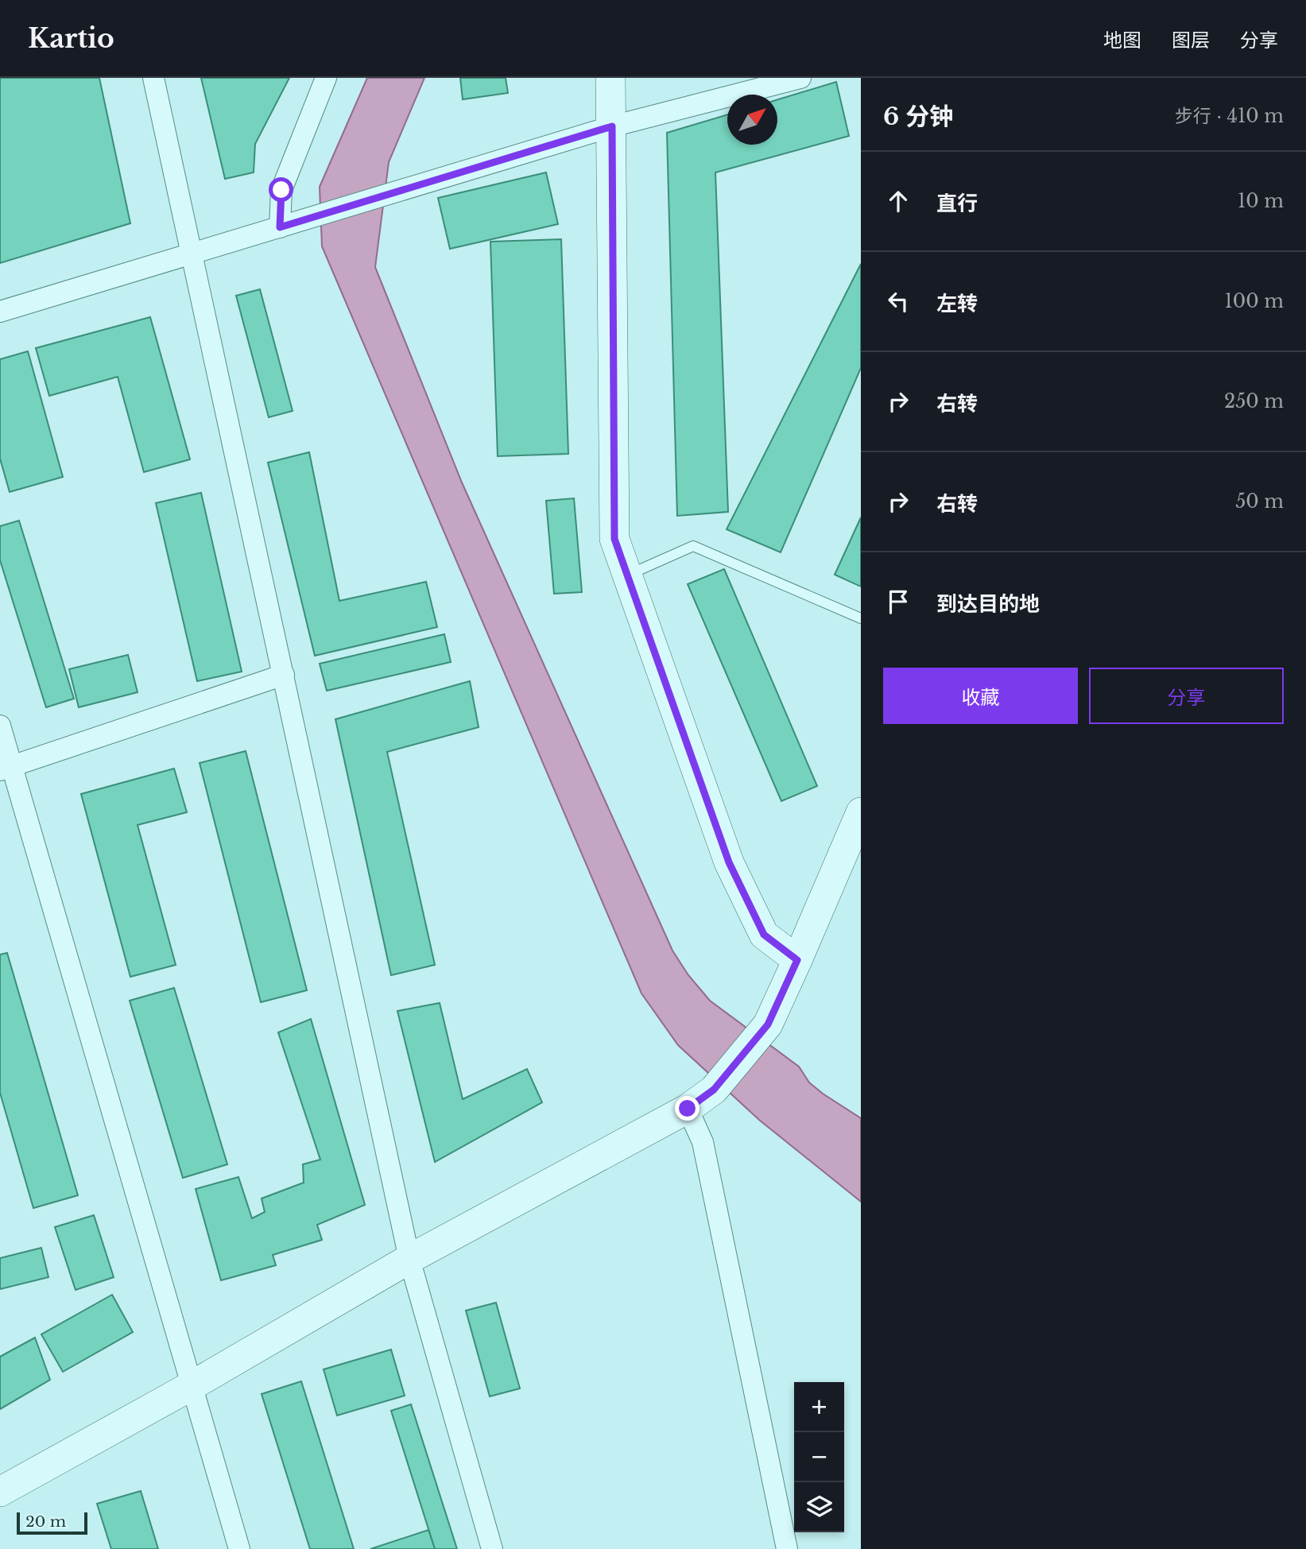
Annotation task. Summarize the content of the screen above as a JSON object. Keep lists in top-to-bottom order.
{
  "scale_bar": "20 m",
  "north": "top right",
  "page": {
    "header": "Kartio",
    "nav": ["地图", "图层", "分享"],
    "heading": ["6 分钟", "步行 · 410 m"],
    "list": [
      ["直行", "10 m"],
      ["左转", "100 m"],
      ["右转", "250 m"],
      ["右转", "50 m"],
      "到达目的地"
    ],
    "buttons": ["收藏", "分享"],
    "map_buttons": ["+", "−"],
    "scale": "20 m"
  }
}
